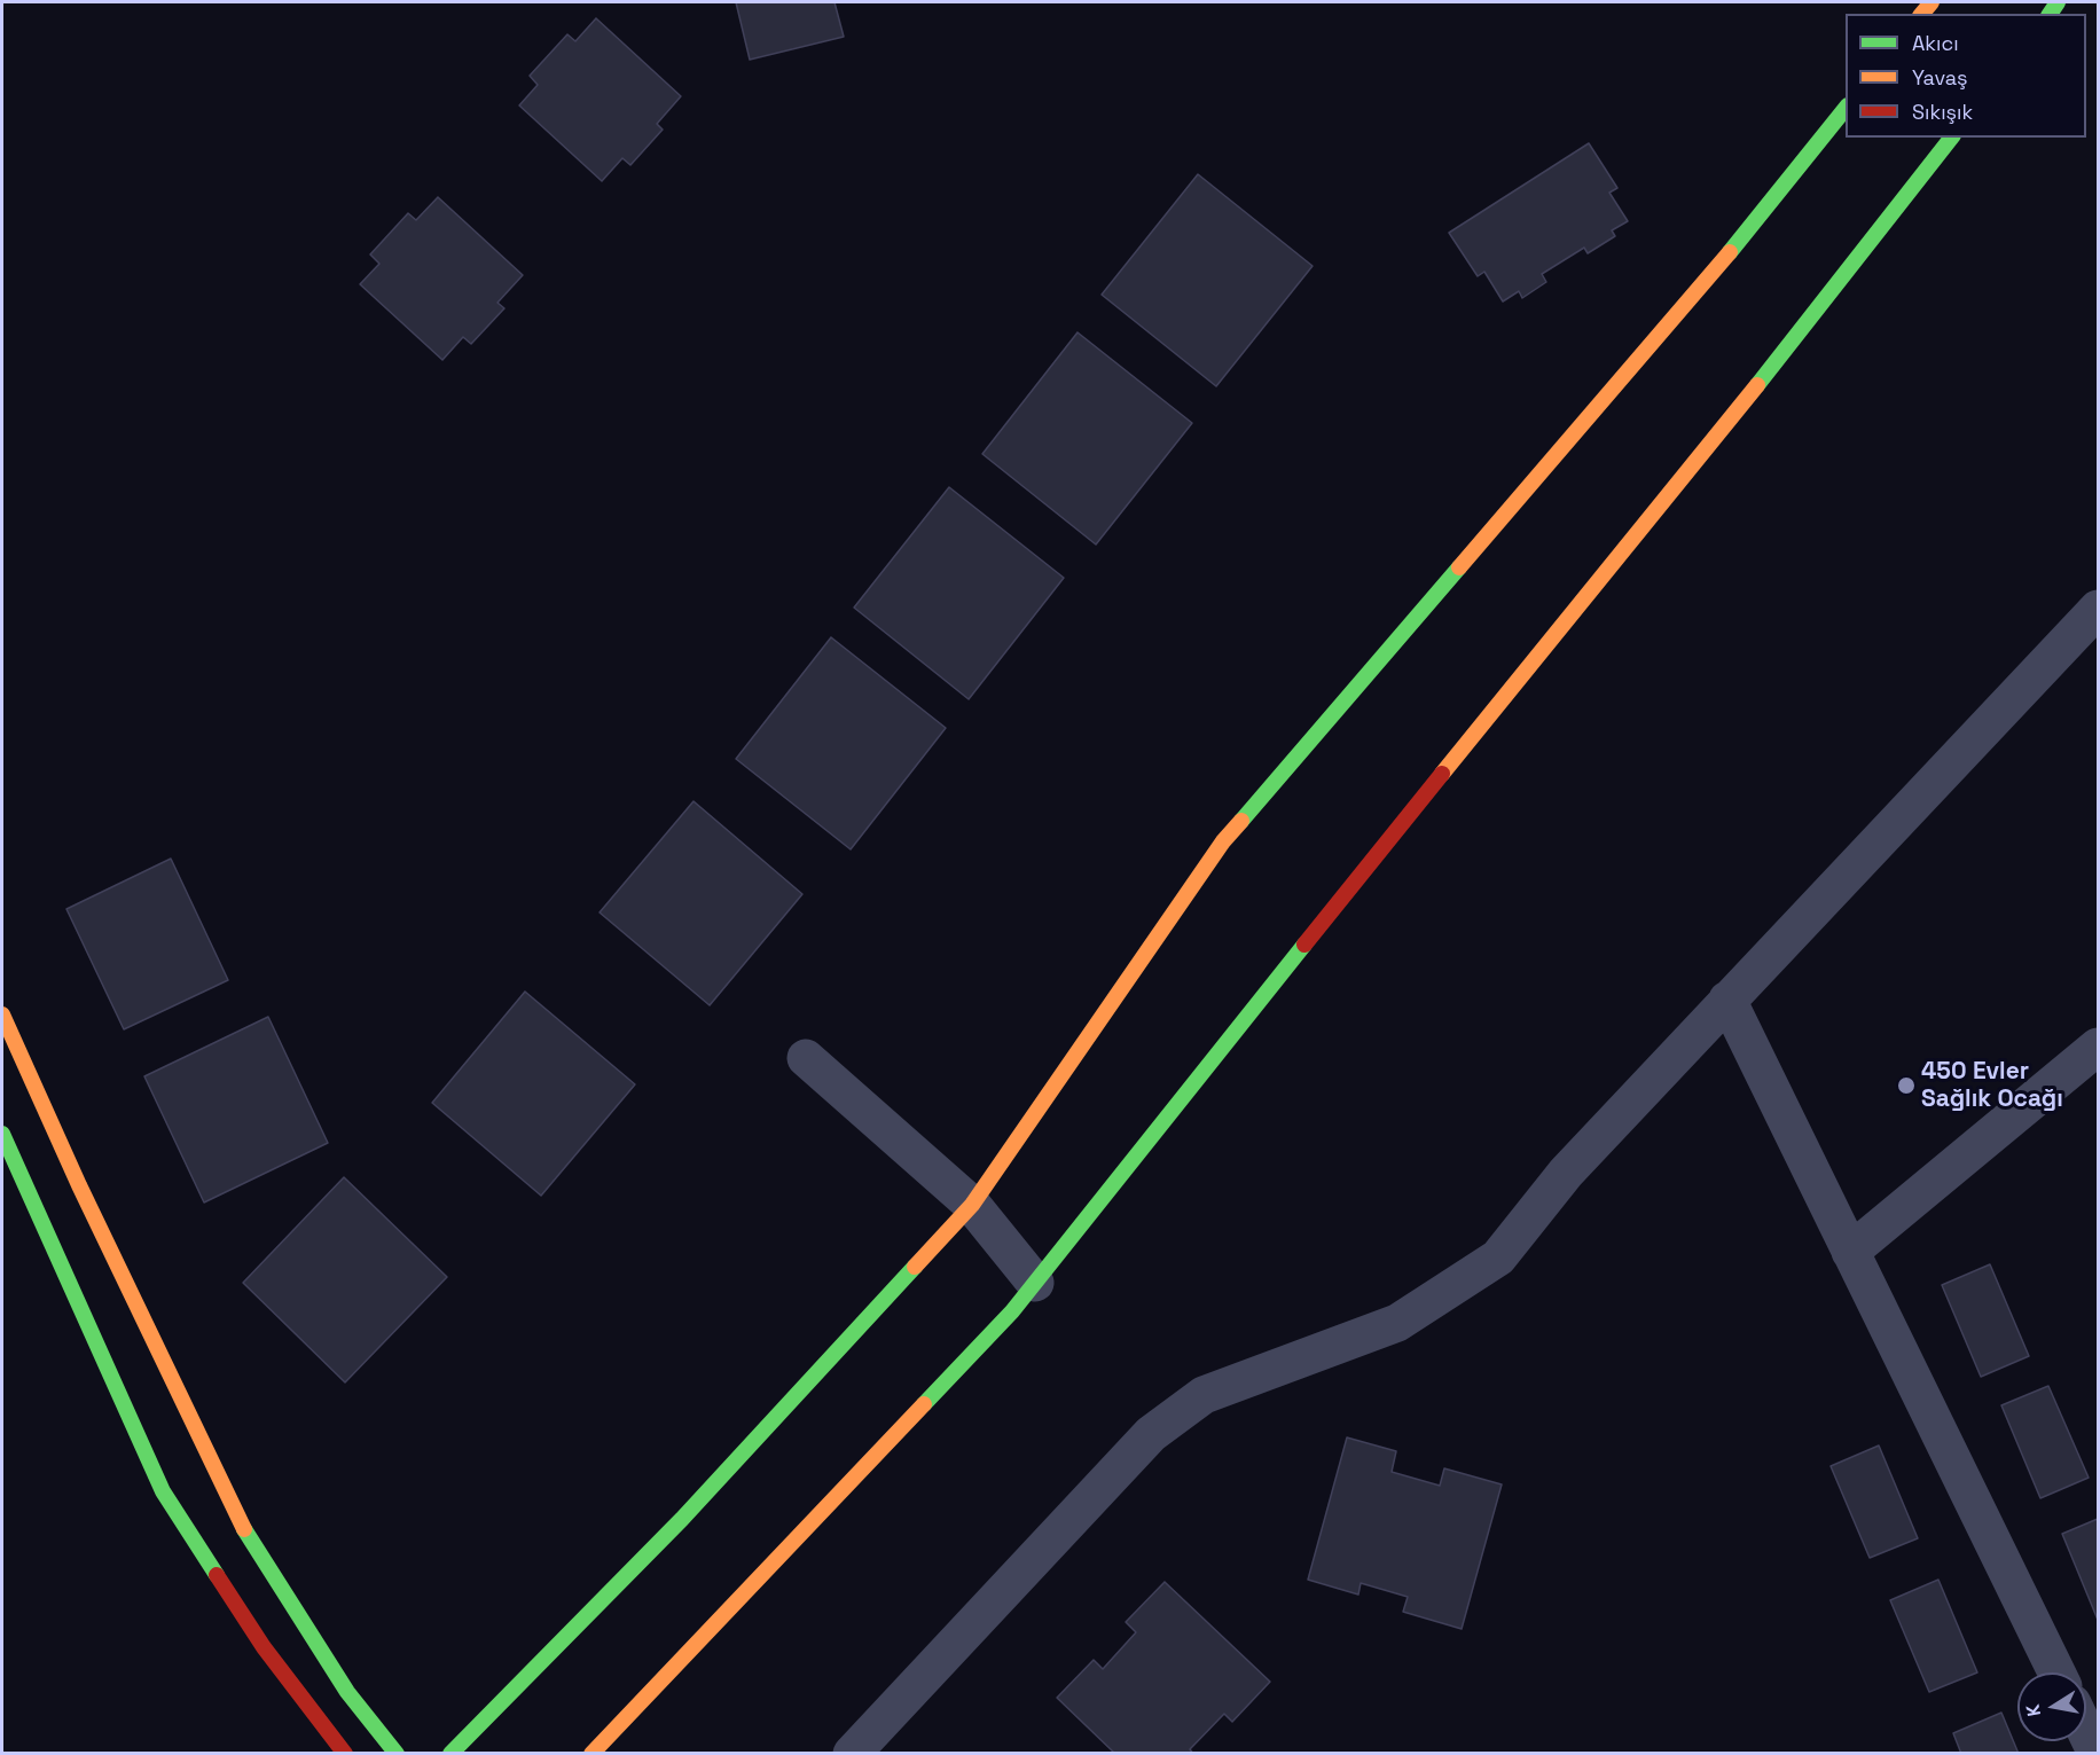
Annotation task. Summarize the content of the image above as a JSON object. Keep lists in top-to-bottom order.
{
  "places": ["450 Evler Sağlık Ocağı"],
  "legend": ["Akıcı", "Yavaş", "Sıkışık"],
  "north": "left"
}
